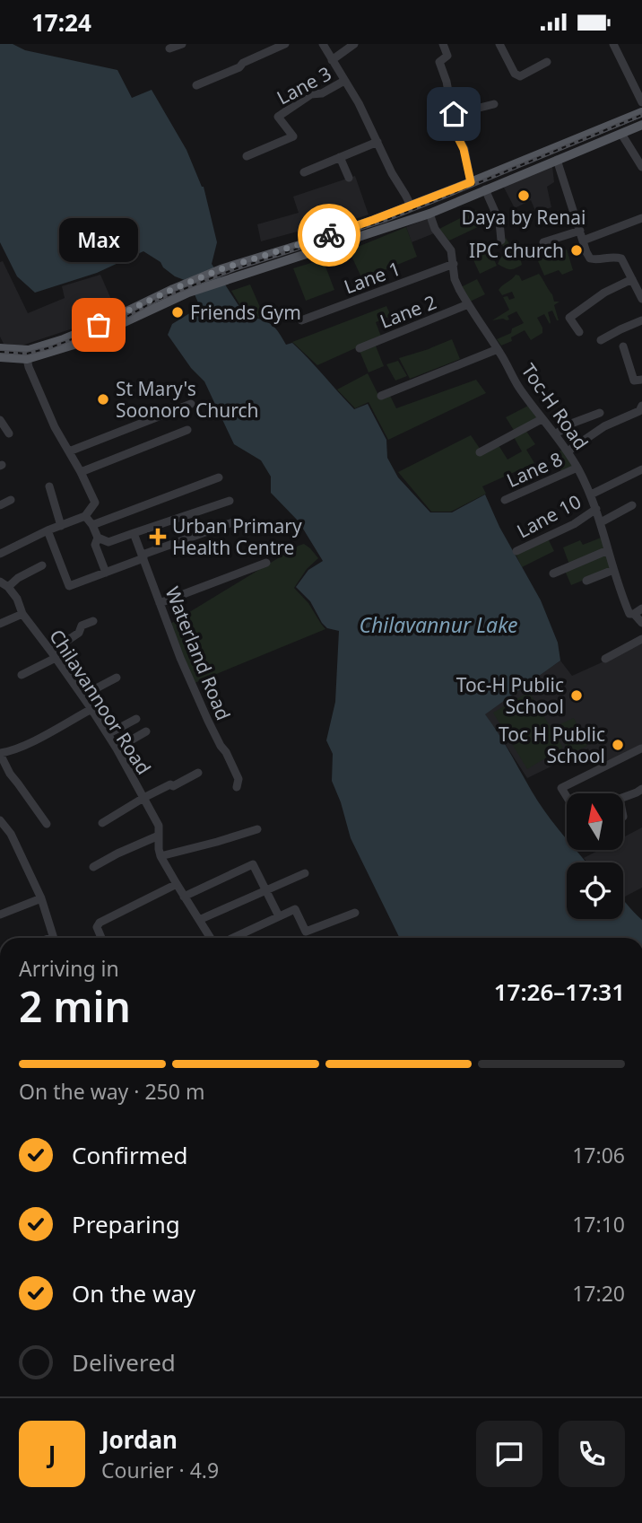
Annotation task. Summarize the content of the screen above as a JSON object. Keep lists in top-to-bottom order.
{
  "streets": {
    "street": [
      "Lane 3",
      "Lane 1",
      "Lane 2",
      "Toc-H Road",
      "Lane 8",
      "Lane 10",
      "Waterland Road",
      "Chilavannoor Road"
    ]
  },
  "crossings": [
    ["Lane 1", "Toc-H Road"],
    ["Lane 2", "Toc-H Road"],
    ["Toc-H Road", "Lane 8"],
    ["Toc-H Road", "Lane 10"]
  ],
  "water": ["Chilavannur Lake"],
  "places": {
    "other": [
      "Daya by Renai",
      "IPC church",
      "Friends Gym",
      "Max",
      "St Mary's Soonoro Church",
      "Toc-H Public School",
      "Toc H Public School"
    ],
    "health": ["Urban Primary Health Centre"]
  },
  "north": "top",
  "page": {
    "status": "17:24",
    "bubble": "Max",
    "heading": ["2 min", "Arriving in", "17:26–17:31"],
    "panel": ["Jordan", "Courier · 4.9"],
    "bar": "On the way · 250 m",
    "list": [
      ["Confirmed", "17:06"],
      ["Preparing", "17:10"],
      ["On the way", "17:20"],
      "Delivered"
    ],
    "round": "J"
  }
}
